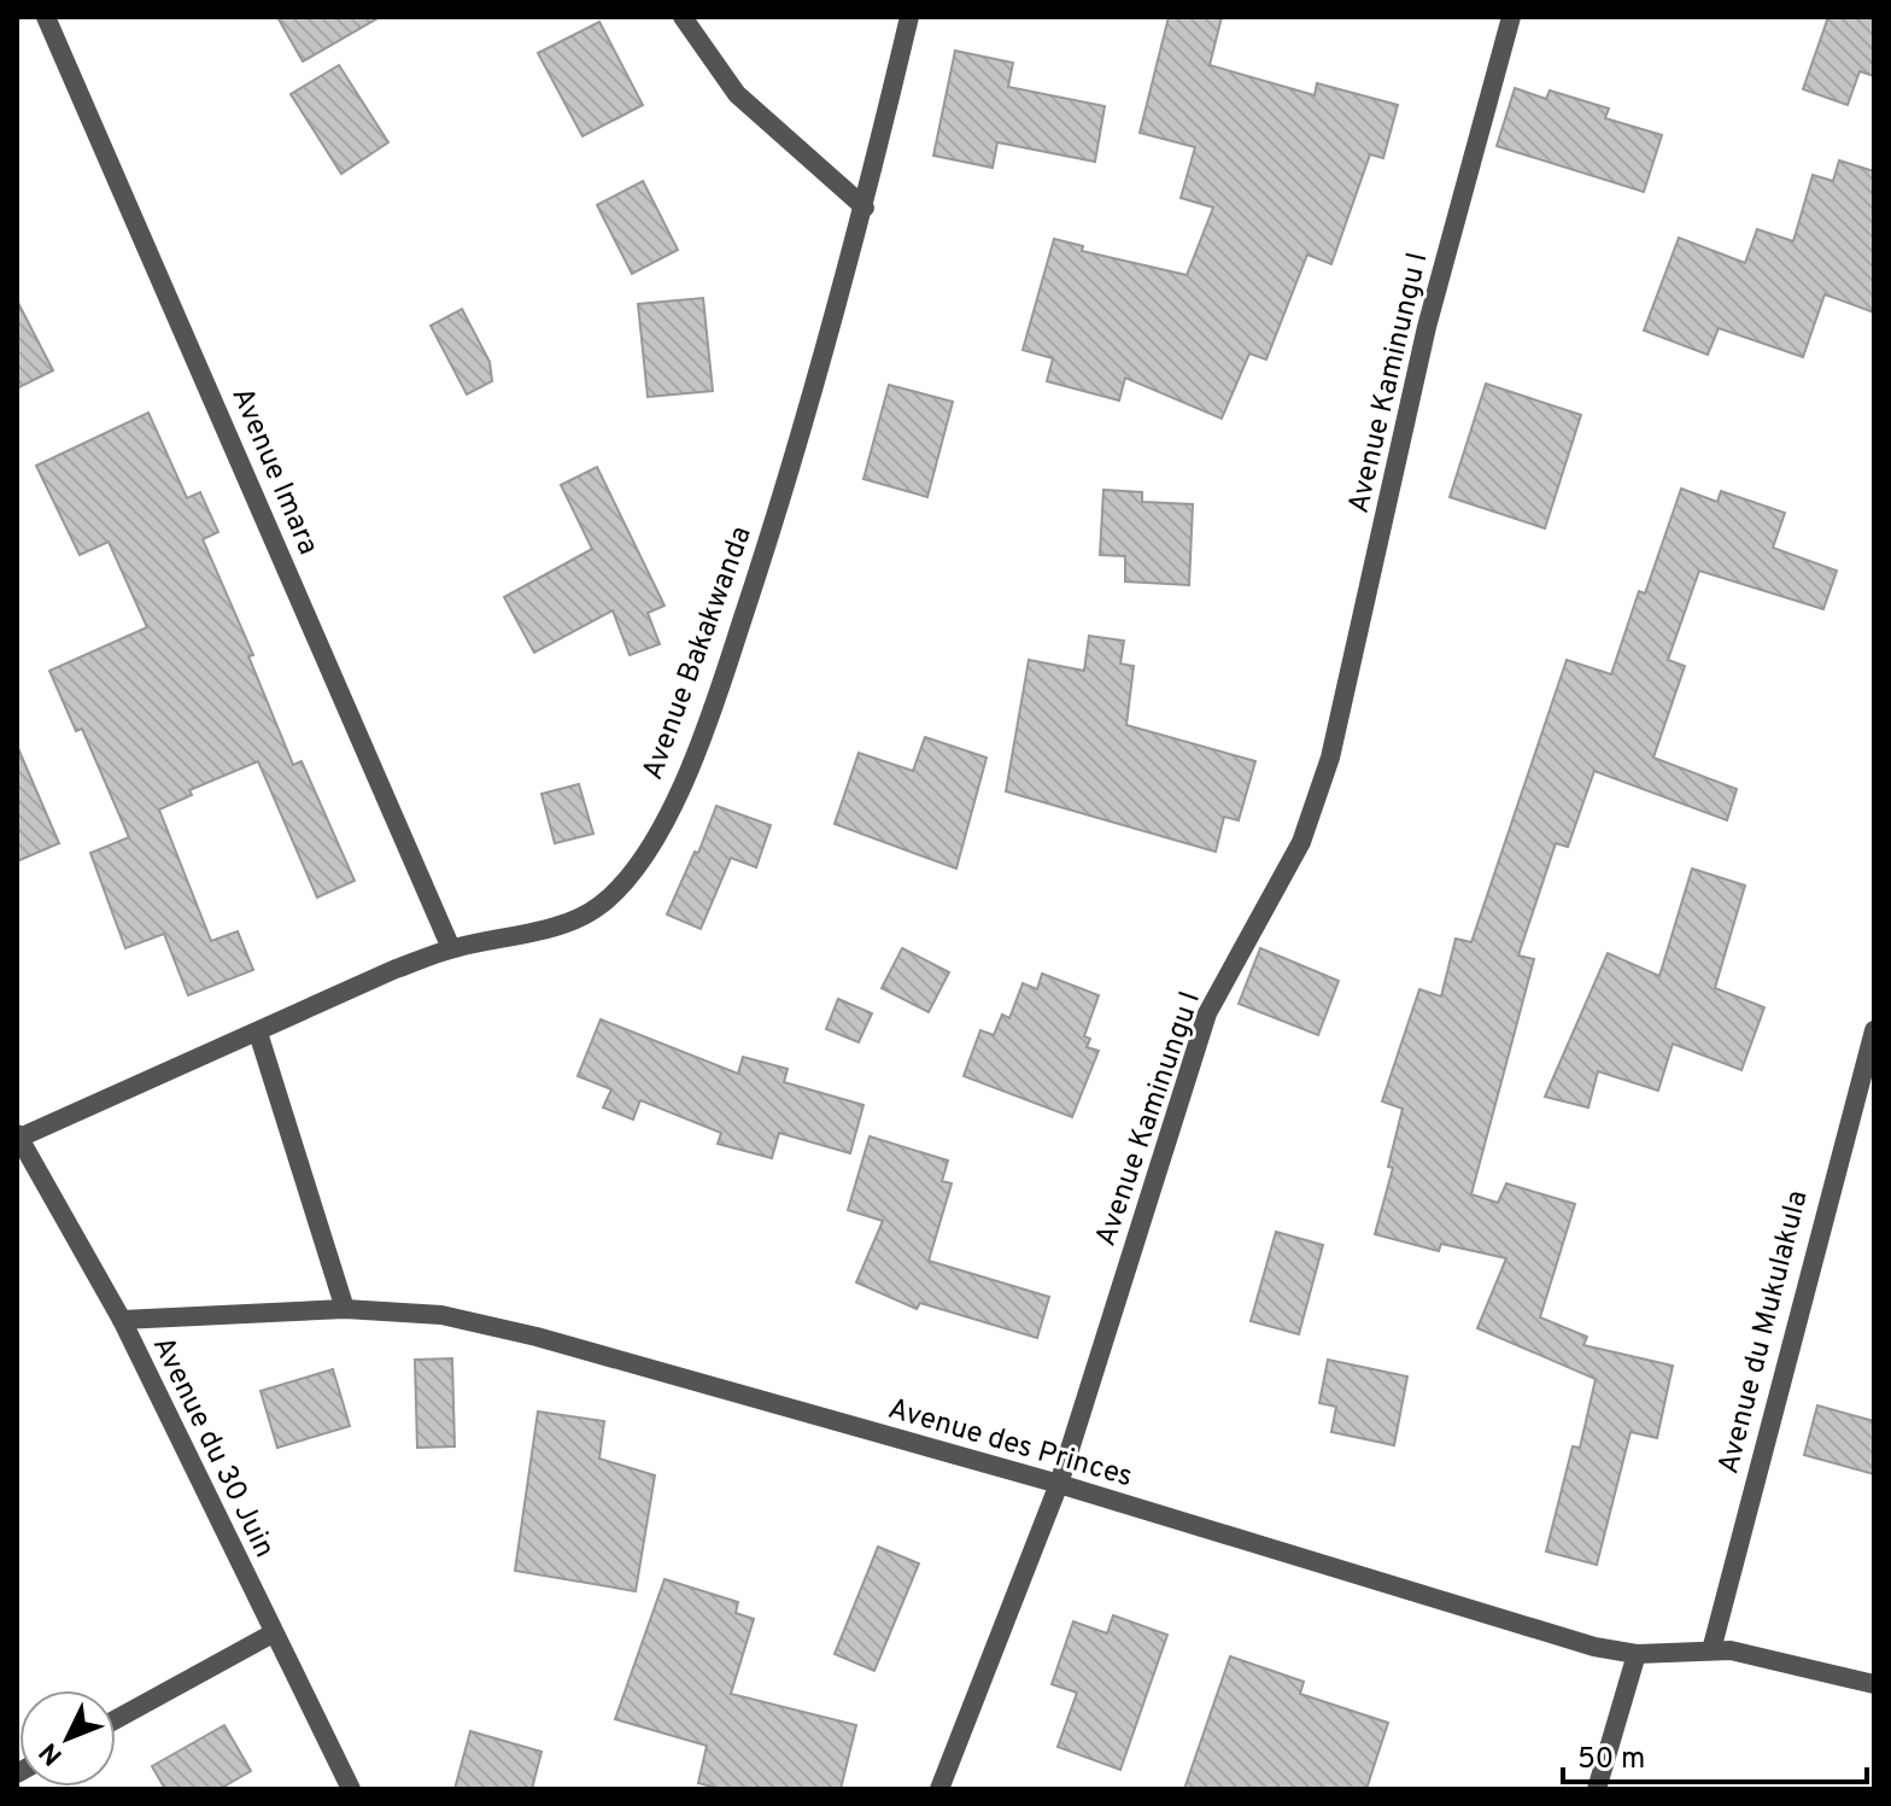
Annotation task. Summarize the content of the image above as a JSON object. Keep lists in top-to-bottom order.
{
  "streets": {
    "street": [
      "Avenue Kaminungu I",
      "Avenue Imara",
      "Avenue Bakakwanda",
      "Avenue du Mukulakula",
      "Avenue des Princes",
      "Avenue du 30 Juin"
    ]
  },
  "crossings": [
    ["Avenue Kaminungu I", "Avenue des Princes"],
    ["Avenue Imara", "Avenue Bakakwanda"],
    ["Avenue Bakakwanda", "Avenue du 30 Juin"],
    ["Avenue du Mukulakula", "Avenue des Princes"],
    ["Avenue des Princes", "Avenue du 30 Juin"]
  ],
  "scale_bar": "50 m",
  "north": "bottom left"
}
